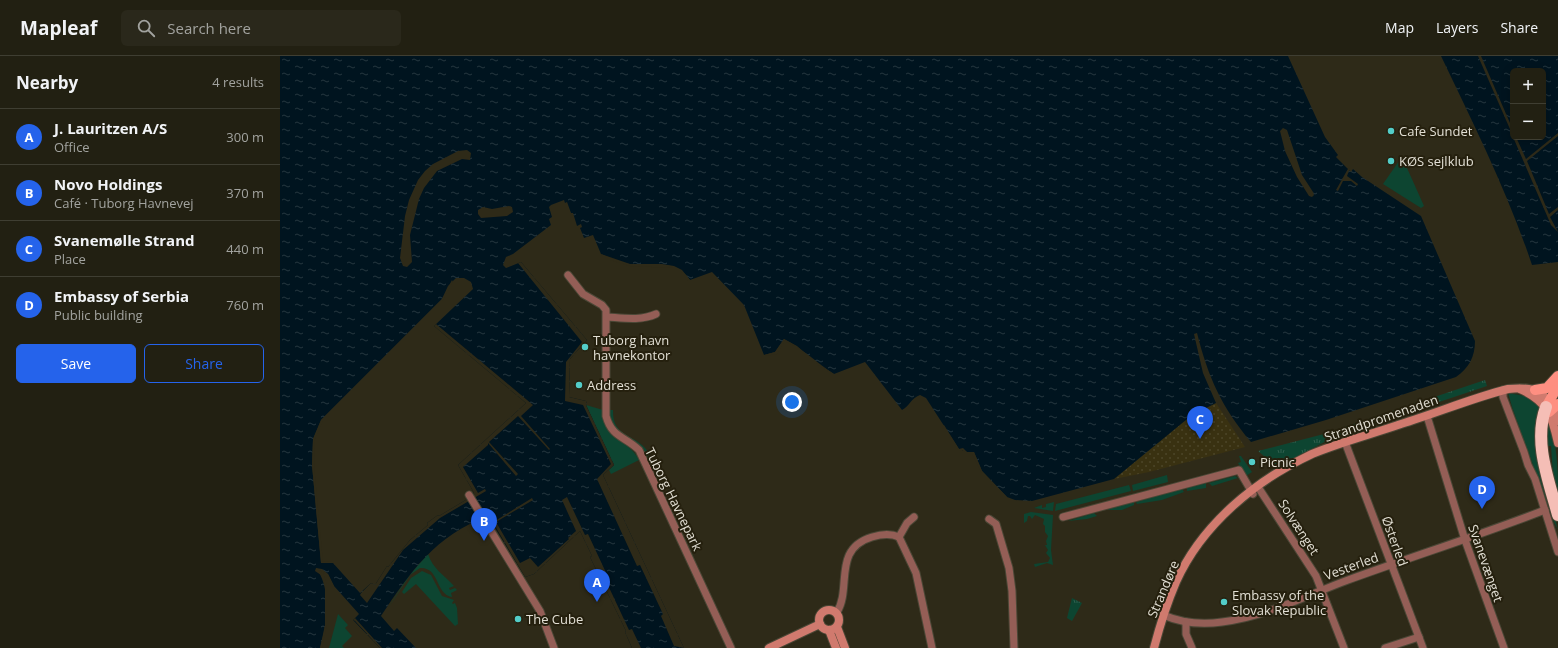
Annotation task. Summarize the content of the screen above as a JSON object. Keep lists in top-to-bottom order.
{
  "streets": {
    "street": [
      "Strandpromenaden",
      "Tuborg Havnepark",
      "Solvænget",
      "Østerled",
      "Svanevænget",
      "Vesterled",
      "Strandøre"
    ]
  },
  "crossings": [
    ["Strandpromenaden", "Solvænget"],
    ["Strandpromenaden", "Østerled"],
    ["Strandpromenaden", "Svanevænget"],
    ["Strandpromenaden", "Strandøre"],
    ["Solvænget", "Vesterled"],
    ["Solvænget", "Strandøre"],
    ["Østerled", "Vesterled"],
    ["Svanevænget", "Vesterled"],
    ["Vesterled", "Strandøre"]
  ],
  "places": [
    "Cafe Sundet",
    "KØS sejlklub",
    "Tuborg havn havnekontor",
    "Address",
    "Picnic",
    "Embassy of the Slovak Republic",
    "The Cube"
  ],
  "page": {
    "header": "Mapleaf",
    "search": "Search here",
    "nav": ["Map", "Layers", "Share"],
    "heading": ["Nearby", "4 results"],
    "map_buttons": ["+", "−"],
    "list": [
      {
        "mark": "A",
        "name": "J. Lauritzen A/S",
        "note": "Office",
        "value": "300 m"
      },
      {
        "mark": "B",
        "name": "Novo Holdings",
        "note": "Café · Tuborg Havnevej",
        "value": "370 m"
      },
      {
        "mark": "C",
        "name": "Svanemølle Strand",
        "note": "Place",
        "value": "440 m"
      },
      {
        "mark": "D",
        "name": "Embassy of Serbia",
        "note": "Public building",
        "value": "760 m"
      }
    ],
    "buttons": ["Save", "Share"],
    "pins": [
      "C",
      "D",
      "B",
      "A"
    ]
  }
}
